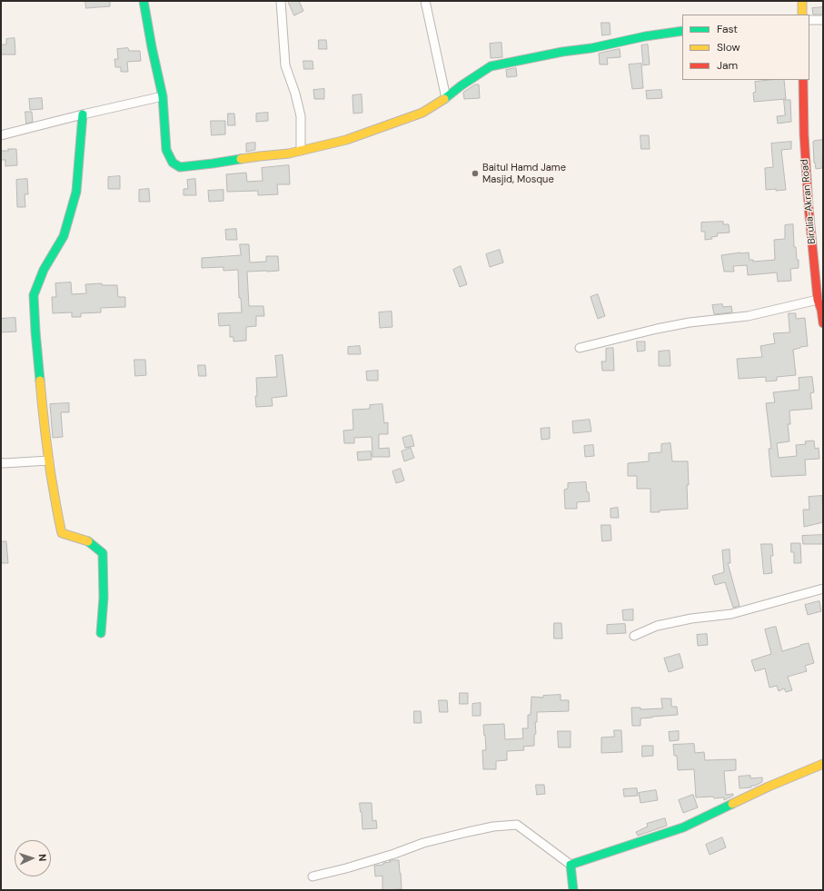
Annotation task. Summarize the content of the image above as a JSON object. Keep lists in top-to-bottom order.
{
  "streets": {
    "main road": ["Birulia-Akran Road"]
  },
  "places": ["Baitul Hamd Jame Masjid, Mosque"],
  "legend": ["Fast", "Slow", "Jam"],
  "north": "right"
}
